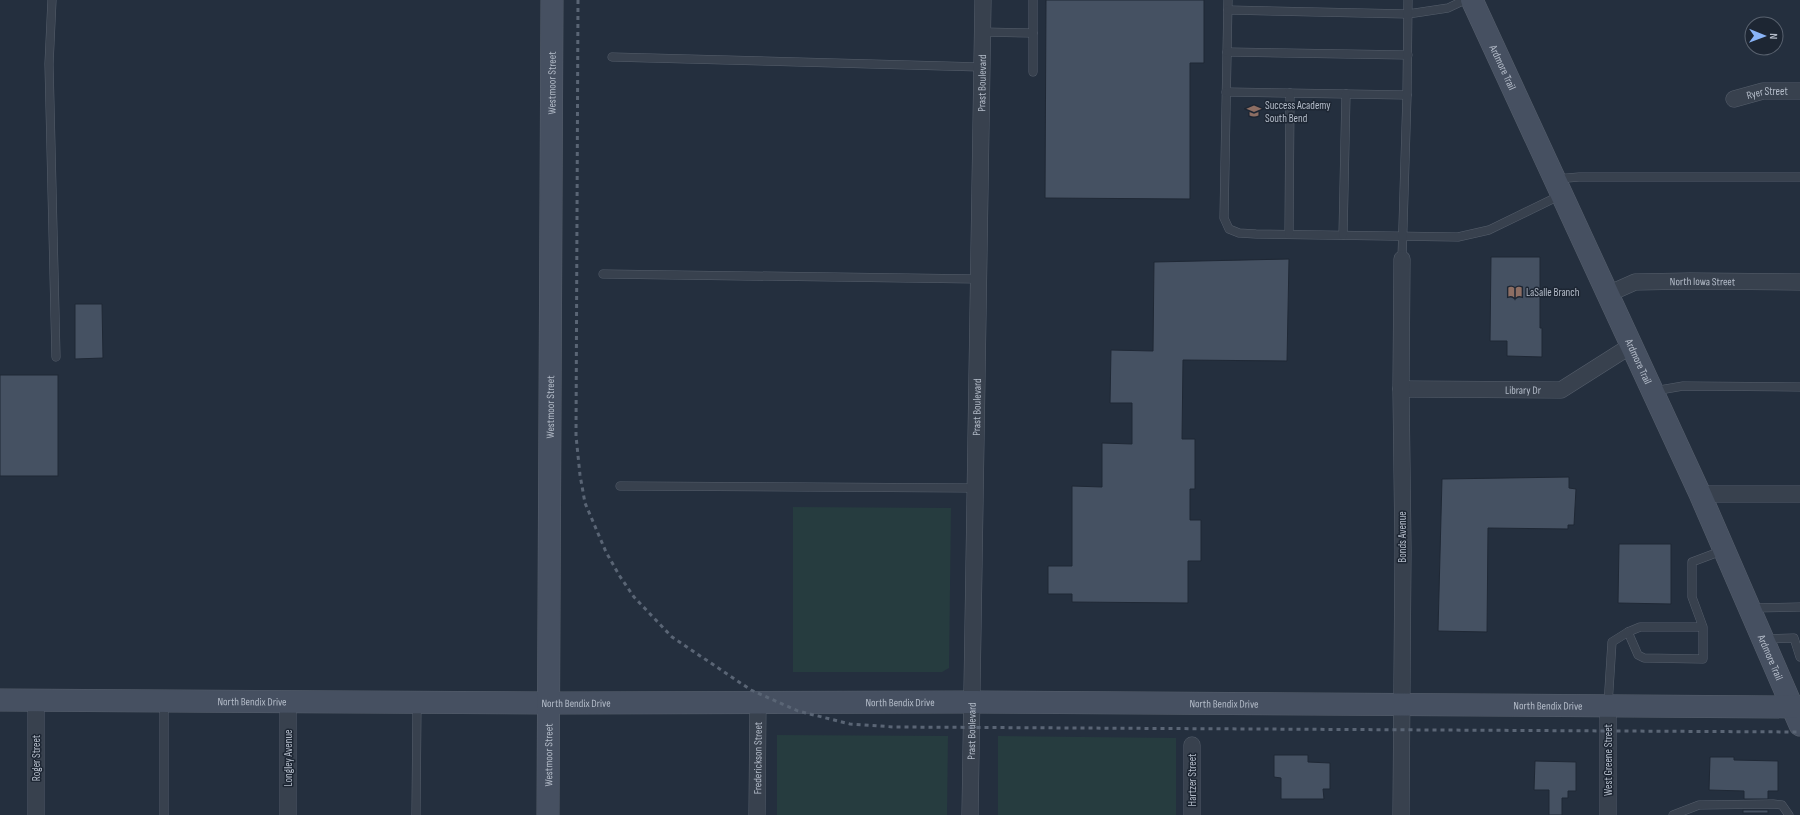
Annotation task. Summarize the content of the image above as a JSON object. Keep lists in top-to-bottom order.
{
  "streets": {
    "street": [
      "Ardmore Trail",
      "Westmoor Street",
      "Prast Boulevard",
      "Ryer Street",
      "North Iowa Street",
      "Library Dr",
      "Bonds Avenue",
      "North Bendix Drive",
      "Roger Street",
      "Longley Avenue",
      "Frederickson Street",
      "West Greene Street",
      "Hartzer Street"
    ]
  },
  "crossings": [
    ["Ardmore Trail", "North Iowa Street"],
    ["Ardmore Trail", "Library Dr"],
    ["Ardmore Trail", "North Bendix Drive"],
    ["Westmoor Street", "North Bendix Drive"],
    ["Prast Boulevard", "North Bendix Drive"],
    ["Library Dr", "Bonds Avenue"],
    ["Bonds Avenue", "North Bendix Drive"],
    ["North Bendix Drive", "Roger Street"],
    ["North Bendix Drive", "Longley Avenue"],
    ["North Bendix Drive", "Frederickson Street"],
    ["North Bendix Drive", "West Greene Street"]
  ],
  "places": {
    "school or university": ["Success Academy South Bend"],
    "library": ["LaSalle Branch"]
  },
  "north": "right"
}
